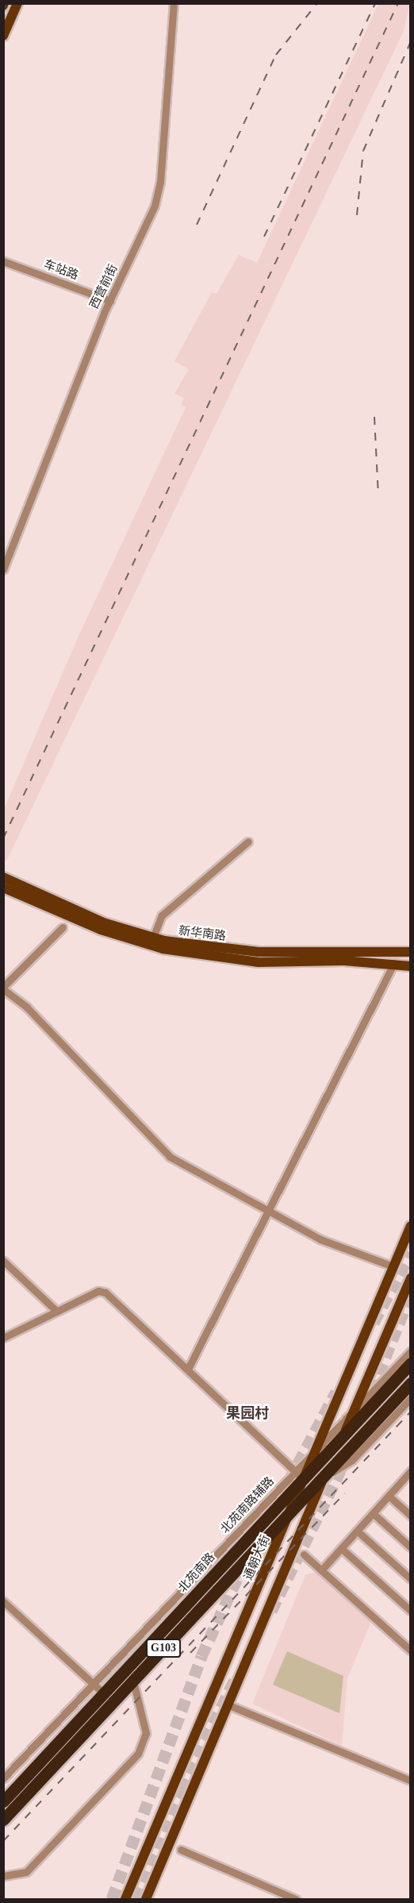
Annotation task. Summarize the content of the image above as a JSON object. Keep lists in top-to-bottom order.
{
  "streets": {
    "highway": ["北苑南路", "G103"],
    "main road": ["新华南路", "通朝大街"],
    "street": ["车站路", "西营前街", "北苑南路辅路"]
  },
  "crossings": [
    ["车站路", "西营前街"],
    ["北苑南路辅路", "通朝大街"],
    ["北苑南路辅路", "北苑南路"],
    ["通朝大街", "北苑南路"],
    ["通朝大街", "G103"]
  ],
  "districts": ["果园村"]
}
